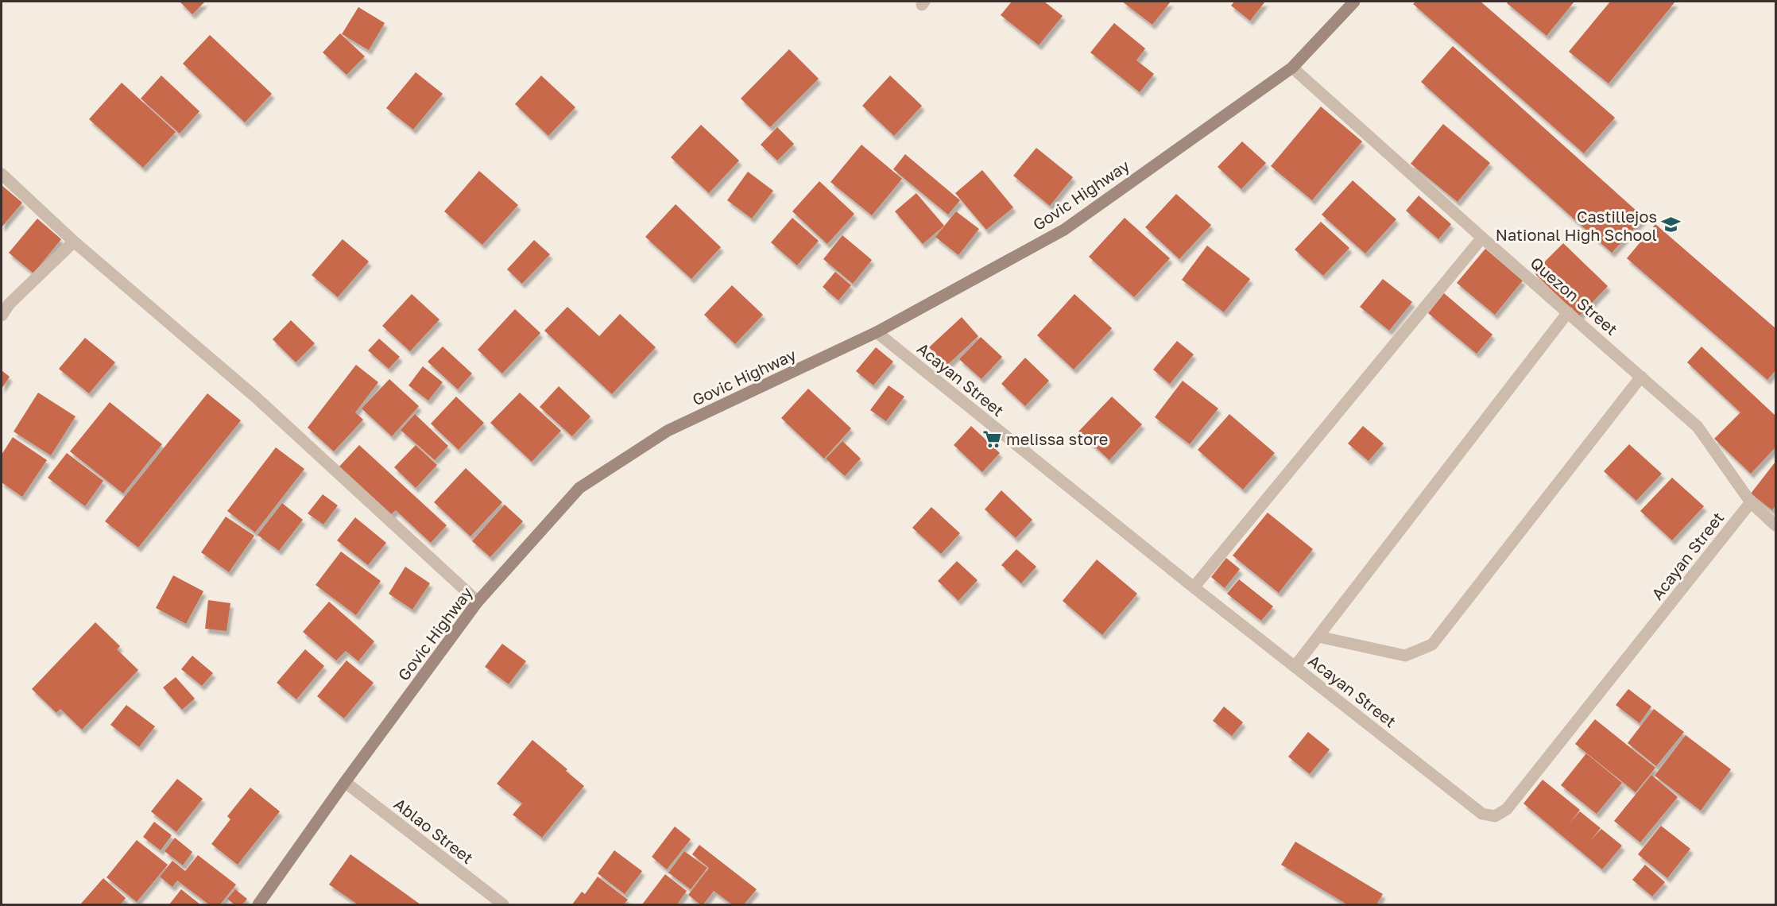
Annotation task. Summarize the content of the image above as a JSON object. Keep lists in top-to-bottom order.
{
  "streets": {
    "main road": ["Govic Highway"],
    "street": ["Quezon Street", "Acayan Street", "Ablao Street"]
  },
  "crossings": [
    ["Govic Highway", "Quezon Street"],
    ["Govic Highway", "Acayan Street"],
    ["Govic Highway", "Ablao Street"],
    ["Quezon Street", "Acayan Street"]
  ],
  "places": {
    "school or university": ["Castillejos National High School"],
    "supermarket": ["melissa store"]
  }
}
